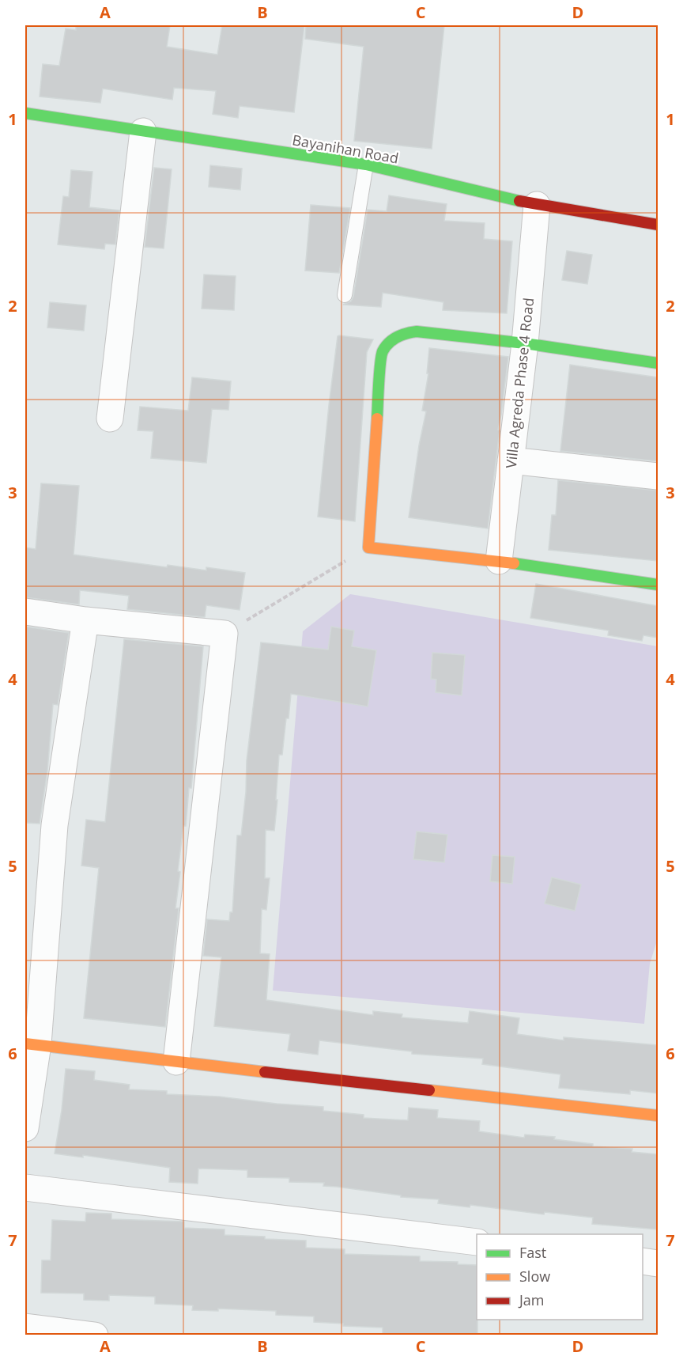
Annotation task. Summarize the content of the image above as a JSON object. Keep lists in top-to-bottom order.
{
  "streets": {
    "street": ["Bayanihan Road", "Villa Agreda Phase 4 Road"]
  },
  "crossings": [
    ["Bayanihan Road", "Villa Agreda Phase 4 Road"]
  ],
  "legend": ["Fast", "Slow", "Jam"],
  "grid": {
    "columns": [
      "A",
      "B",
      "C",
      "D"
    ],
    "rows": [
      "1",
      "2",
      "3",
      "4",
      "5",
      "6",
      "7"
    ]
  }
}
